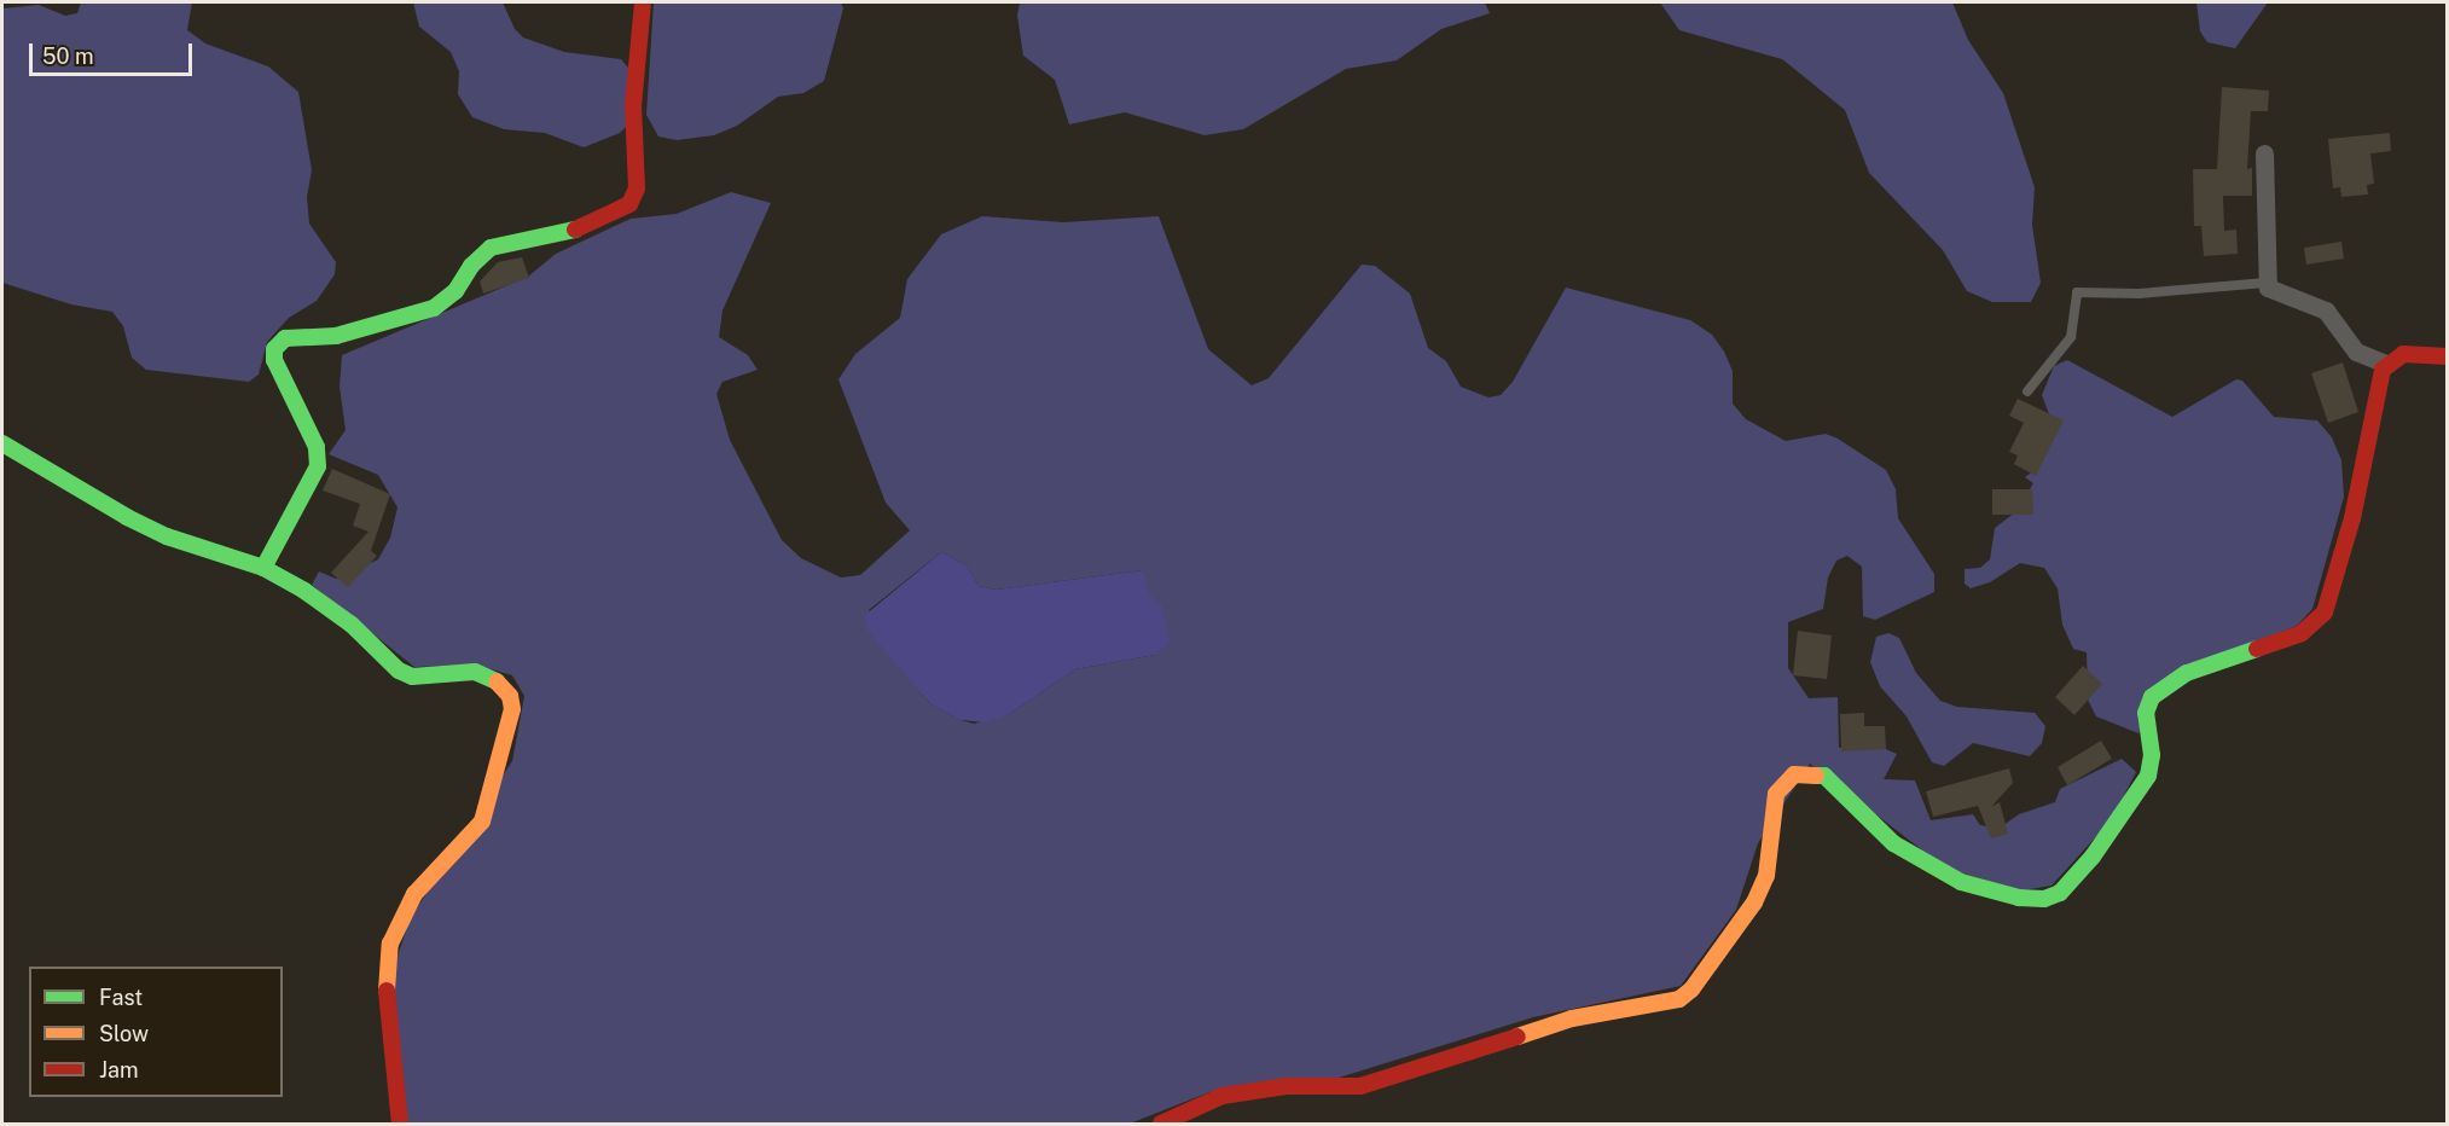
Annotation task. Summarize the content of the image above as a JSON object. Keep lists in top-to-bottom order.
{
  "legend": ["Fast", "Slow", "Jam"],
  "scale_bar": "50 m"
}
